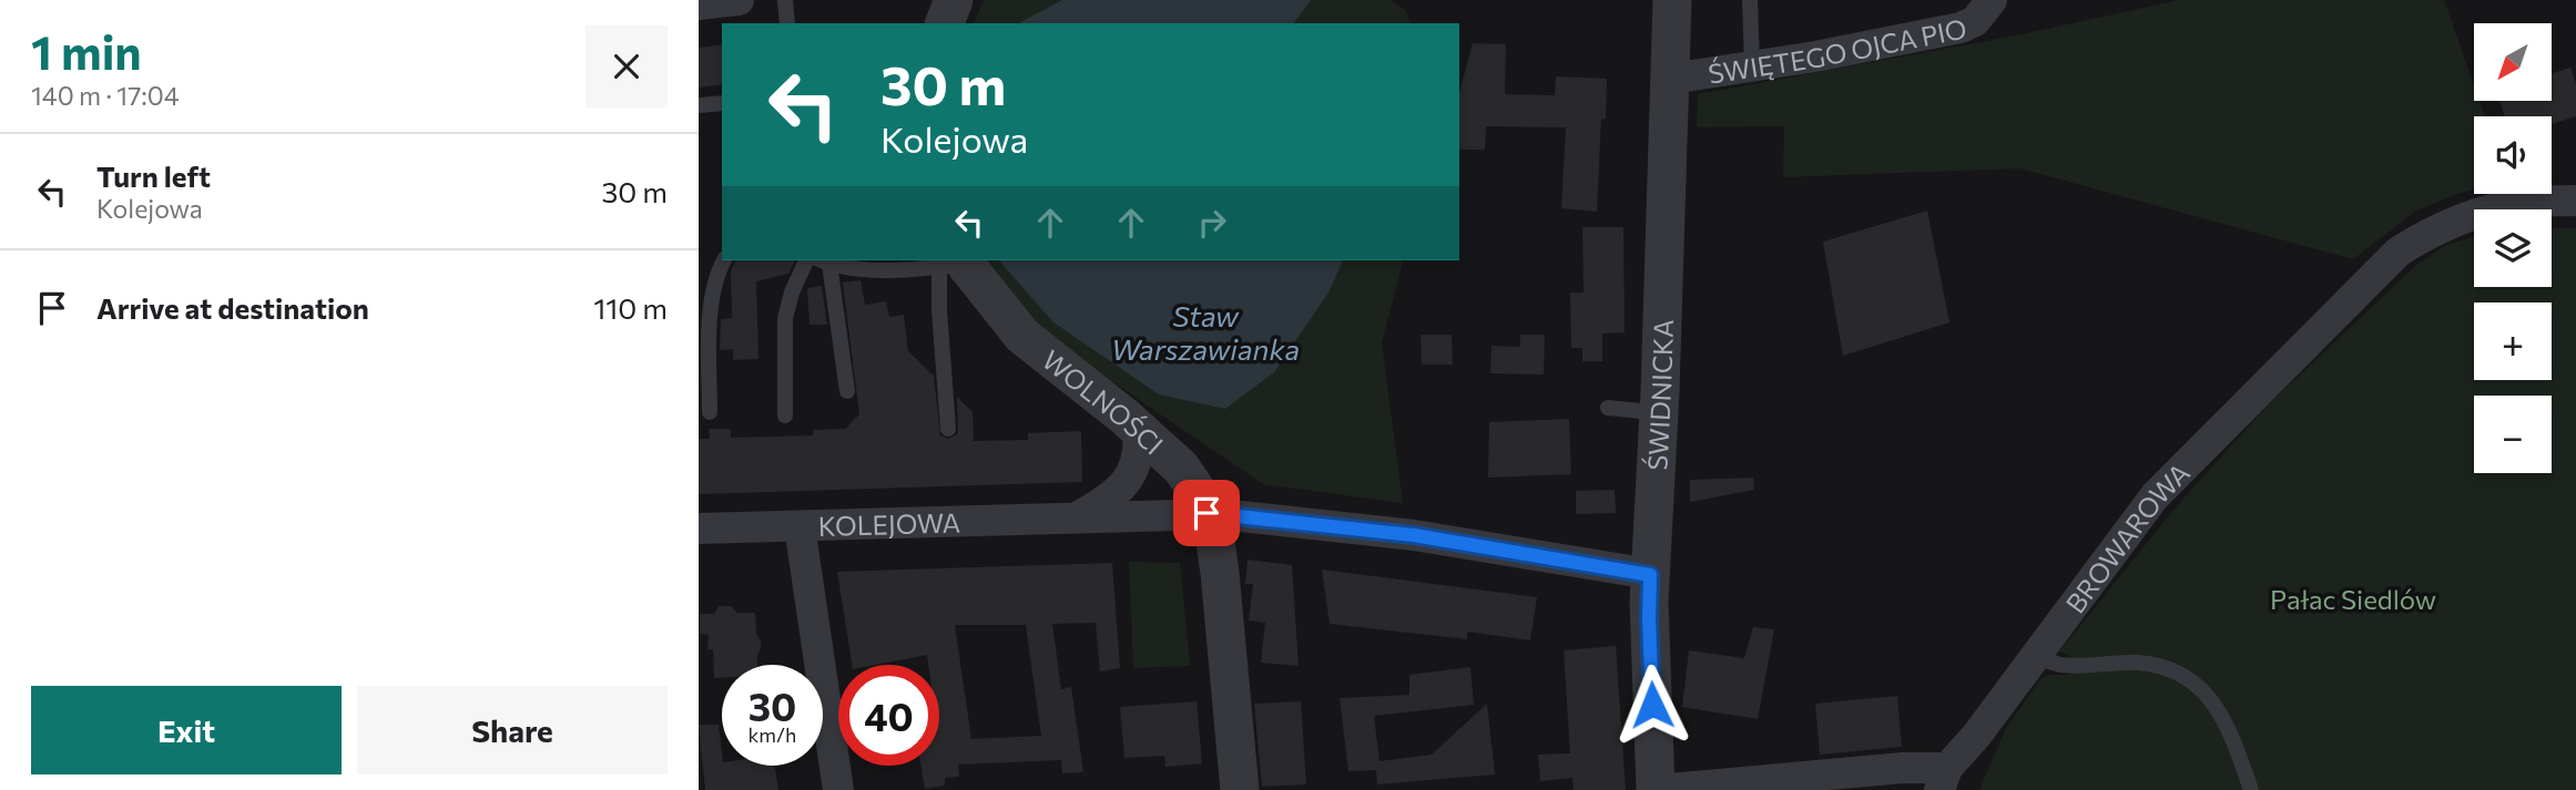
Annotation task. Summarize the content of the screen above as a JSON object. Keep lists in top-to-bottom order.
{
  "streets": {
    "street": [
      "ŚWIĘTEGO OJCA PIO",
      "ŚWIDNICKA",
      "WOLNOŚCI",
      "KOLEJOWA",
      "BROWAROWA"
    ]
  },
  "crossings": [
    ["ŚWIĘTEGO OJCA PIO", "ŚWIDNICKA"],
    ["ŚWIDNICKA", "KOLEJOWA"],
    ["ŚWIDNICKA", "BROWAROWA"],
    ["WOLNOŚCI", "KOLEJOWA"]
  ],
  "water": ["Staw Warszawianka"],
  "parks": ["Pałac Siedlów"],
  "north": "bottom left",
  "page": {
    "heading": ["1 min", "140 m · 17:04"],
    "map_buttons": ["+", "−"],
    "turn": ["30 m", "Kolejowa"],
    "list": [
      {
        "name": "Turn left",
        "note": "Kolejowa",
        "value": "30 m"
      },
      {
        "name": "Arrive at destination",
        "value": "110 m"
      }
    ],
    "speed": "30 km/h",
    "limit": "40",
    "buttons": ["Exit", "Share"]
  }
}
